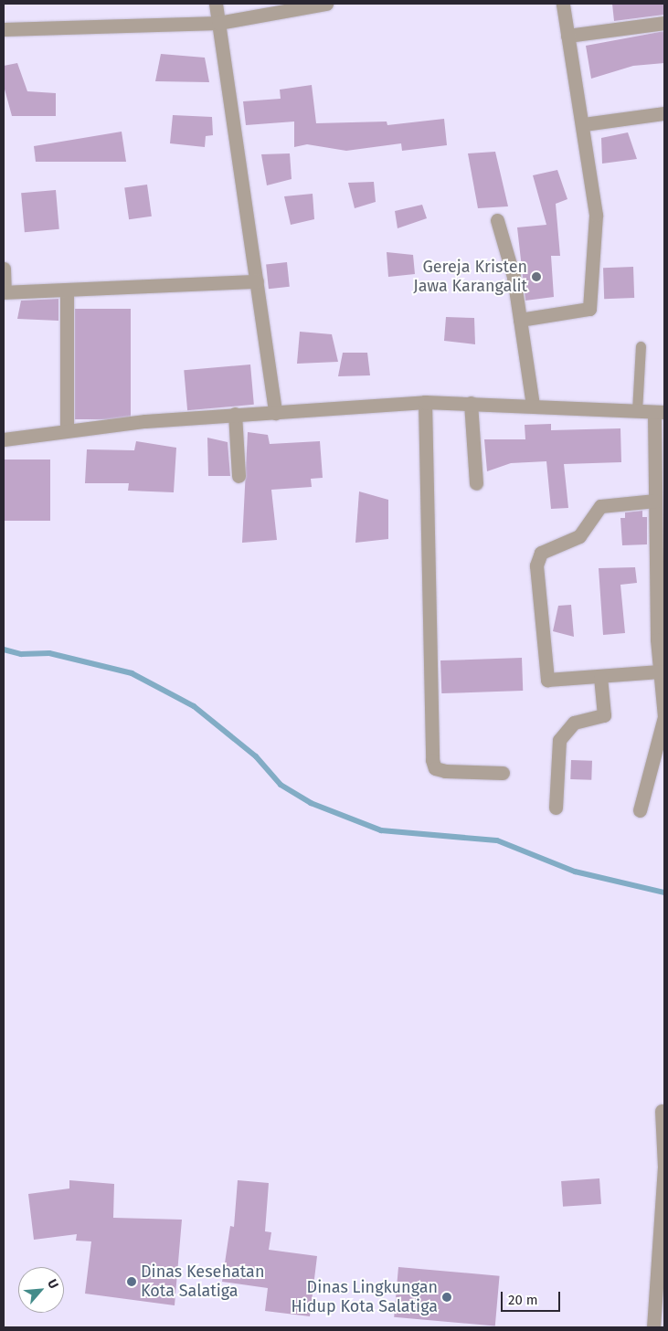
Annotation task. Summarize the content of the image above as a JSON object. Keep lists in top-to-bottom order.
{
  "places": ["Gereja Kristen Jawa Karangalit", "Dinas Kesehatan Kota Salatiga", "Dinas Lingkungan Hidup Kota Salatiga"],
  "scale_bar": "20 m",
  "north": "top right"
}
